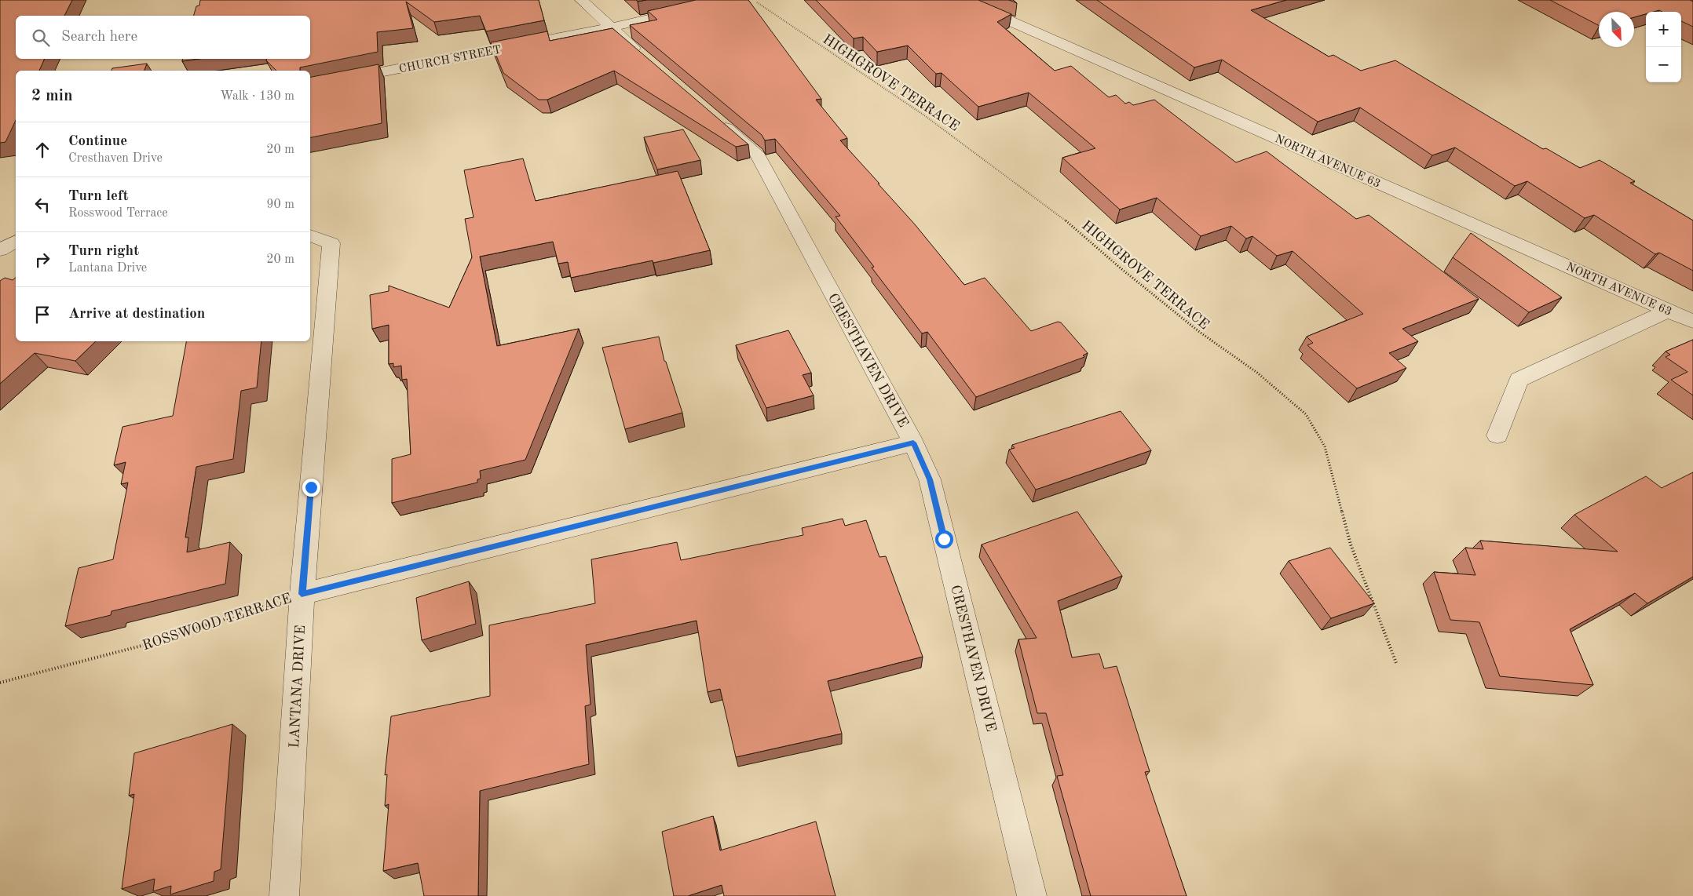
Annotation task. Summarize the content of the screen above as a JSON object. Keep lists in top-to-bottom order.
{
  "streets": {
    "street": [
      "CHURCH STREET",
      "NORTH AVENUE 63",
      "CRESTHAVEN DRIVE",
      "ROSSWOOD TERRACE",
      "LANTANA DRIVE"
    ],
    "path": ["HIGHGROVE TERRACE"]
  },
  "crossings": [
    ["CRESTHAVEN DRIVE", "ROSSWOOD TERRACE"],
    ["ROSSWOOD TERRACE", "LANTANA DRIVE"]
  ],
  "north": "bottom right",
  "page": {
    "map_buttons": ["+", "−"],
    "search": "Search here",
    "heading": ["2 min", "Walk · 130 m"],
    "list": [
      ["Continue", "Cresthaven Drive", "20 m"],
      ["Turn left", "Rosswood Terrace", "90 m"],
      ["Turn right", "Lantana Drive", "20 m"],
      "Arrive at destination"
    ]
  }
}
